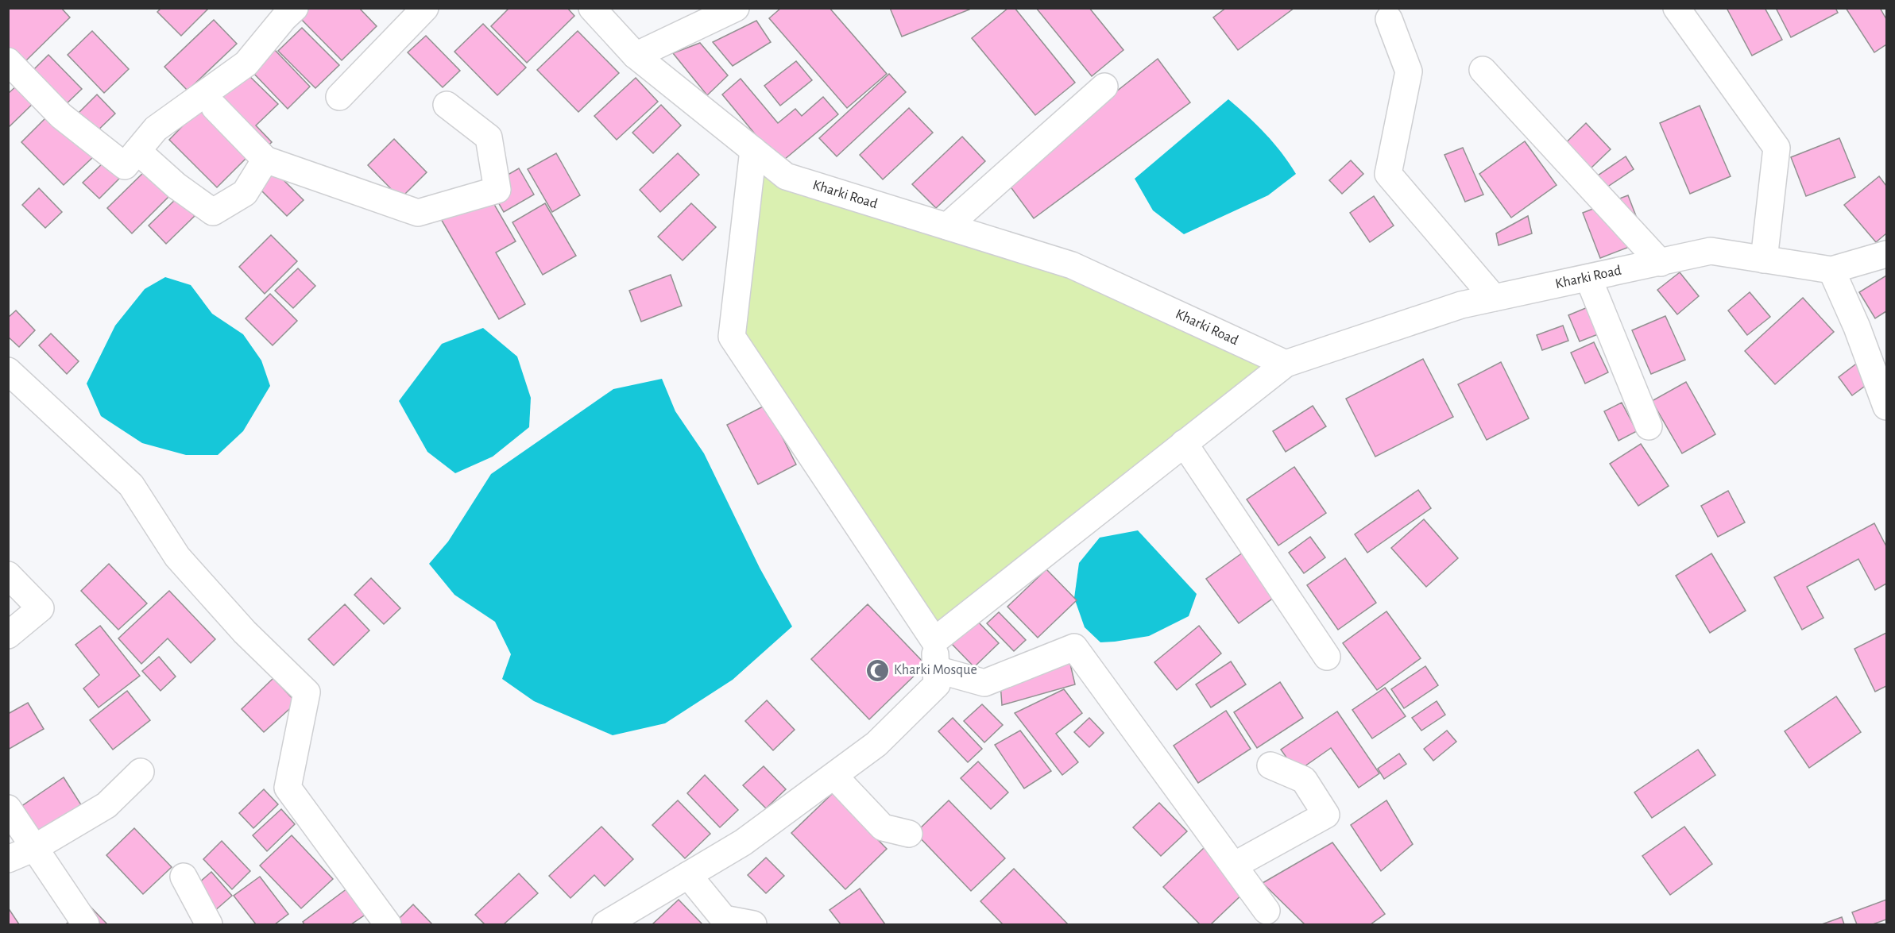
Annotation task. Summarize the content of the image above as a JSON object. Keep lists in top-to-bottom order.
{
  "streets": {
    "street": ["Kharki Road"]
  },
  "places": {
    "mosque": ["Kharki Mosque"]
  }
}
